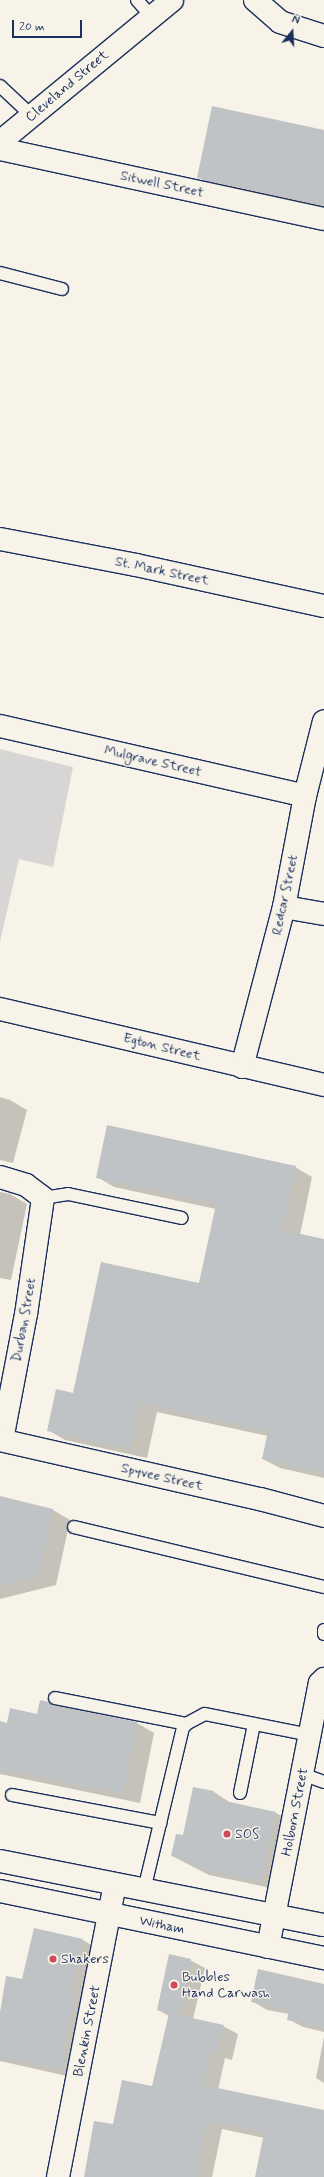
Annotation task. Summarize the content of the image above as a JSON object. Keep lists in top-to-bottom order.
{
  "streets": {
    "main road": [
      "Cleveland Street",
      "Sitwell Street",
      "St. Mark Street",
      "Mulgrave Street",
      "Redcar Street",
      "Egton Street",
      "Durban Street",
      "Spyvee Street",
      "Holborn Street",
      "Witham",
      "Blenkin Street"
    ]
  },
  "crossings": [
    ["Mulgrave Street", "Redcar Street"],
    ["Redcar Street", "Egton Street"],
    ["Durban Street", "Spyvee Street"],
    ["Holborn Street", "Witham"],
    ["Witham", "Blenkin Street"]
  ],
  "places": ["SOS", "Shakers", "Bubbles Hand Carwash"],
  "scale_bar": "20 m",
  "north": "top"
}
